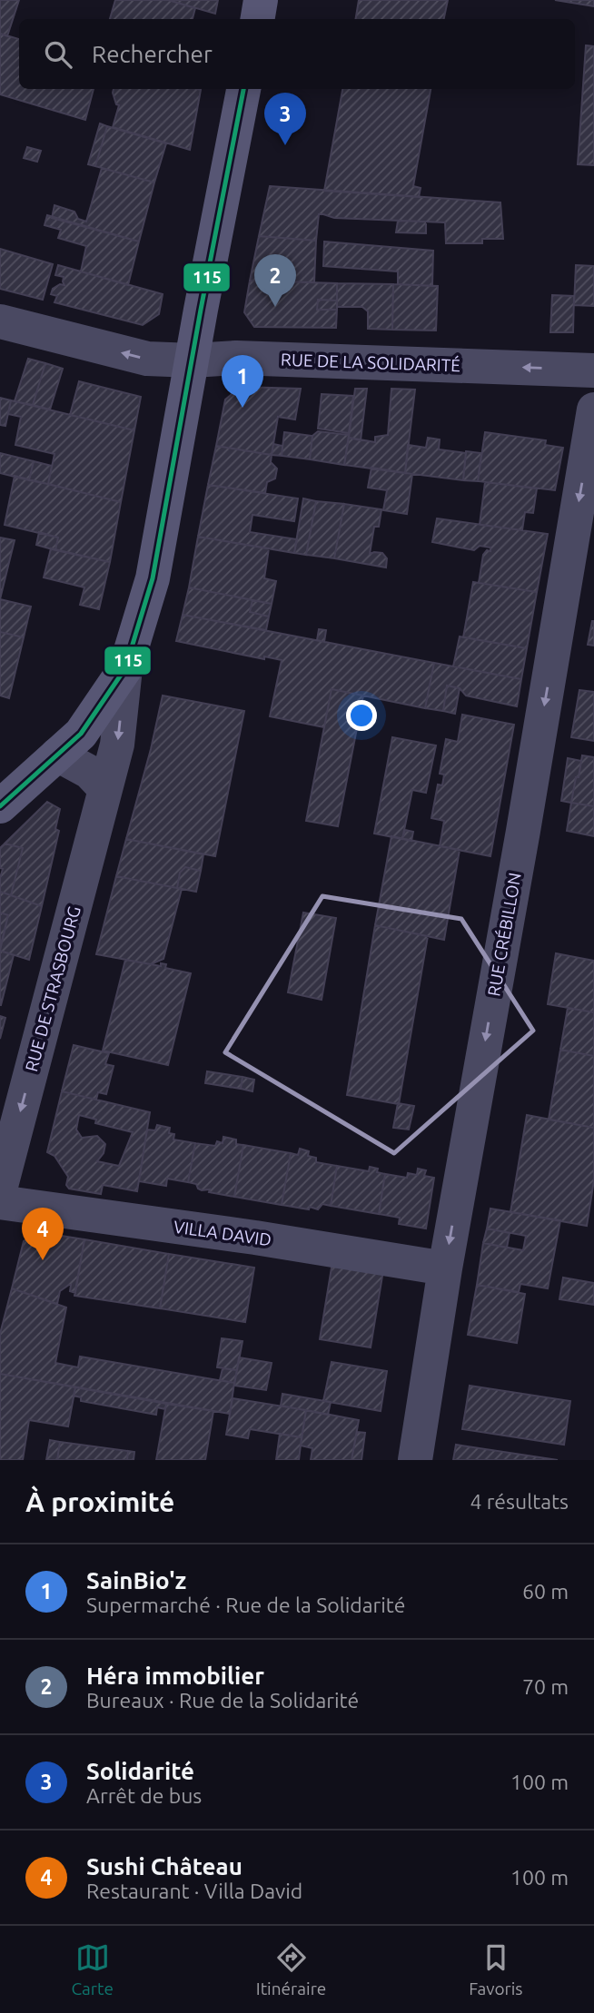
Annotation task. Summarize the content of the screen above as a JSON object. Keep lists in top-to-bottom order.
{
  "streets": {
    "street": [
      "RUE DE LA SOLIDARITÉ",
      "RUE CRÉBILLON",
      "RUE DE STRASBOURG",
      "VILLA DAVID"
    ]
  },
  "crossings": [
    ["RUE DE LA SOLIDARITÉ", "RUE DE STRASBOURG"],
    ["RUE CRÉBILLON", "VILLA DAVID"]
  ],
  "one_way": ["RUE DE LA SOLIDARITÉ", "RUE CRÉBILLON", "RUE DE STRASBOURG"],
  "lines": ["transit line 115"],
  "page": {
    "search": "Rechercher",
    "pins": [
      "3",
      "2",
      "1",
      "4"
    ],
    "heading": ["À proximité", "4 résultats"],
    "list": [
      {
        "mark": "1",
        "name": "SainBio'z",
        "note": "Supermarché · Rue de la Solidarité",
        "value": "60 m"
      },
      {
        "mark": "2",
        "name": "Héra immobilier",
        "note": "Bureaux · Rue de la Solidarité",
        "value": "70 m"
      },
      {
        "mark": "3",
        "name": "Solidarité",
        "note": "Arrêt de bus",
        "value": "100 m"
      },
      {
        "mark": "4",
        "name": "Sushi Château",
        "note": "Restaurant · Villa David",
        "value": "100 m"
      }
    ],
    "nav": ["Carte", "Itinéraire", "Favoris"]
  }
}
